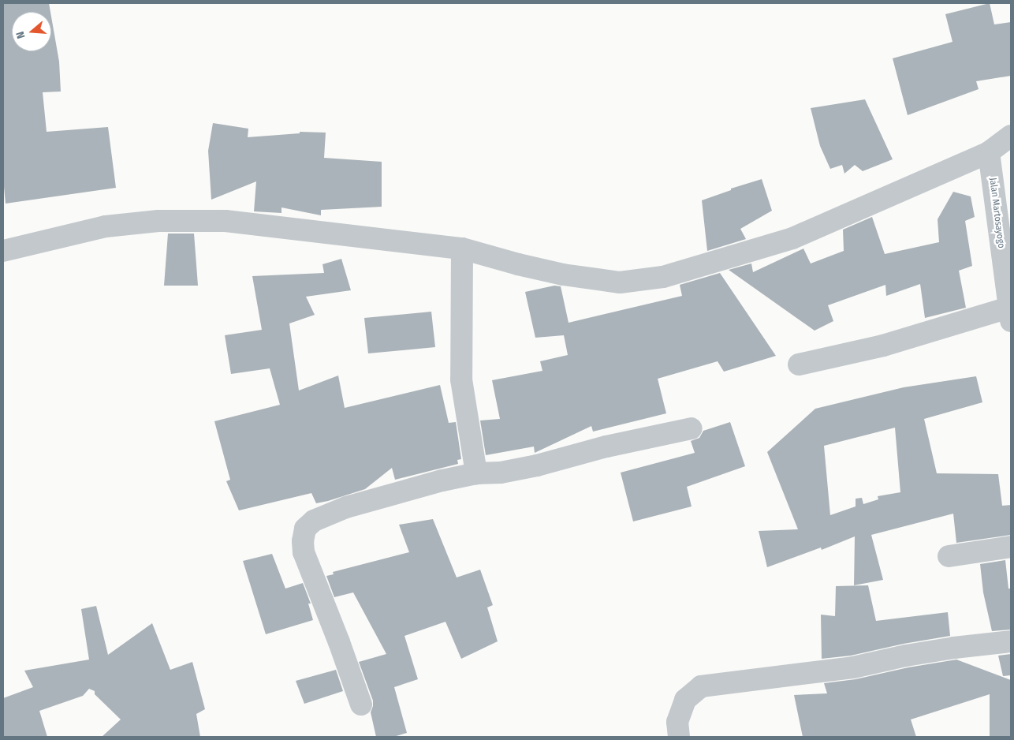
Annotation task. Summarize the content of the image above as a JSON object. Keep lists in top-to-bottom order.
{
  "streets": {
    "street": ["Jalan Martosayogo"]
  },
  "north": "left"
}
